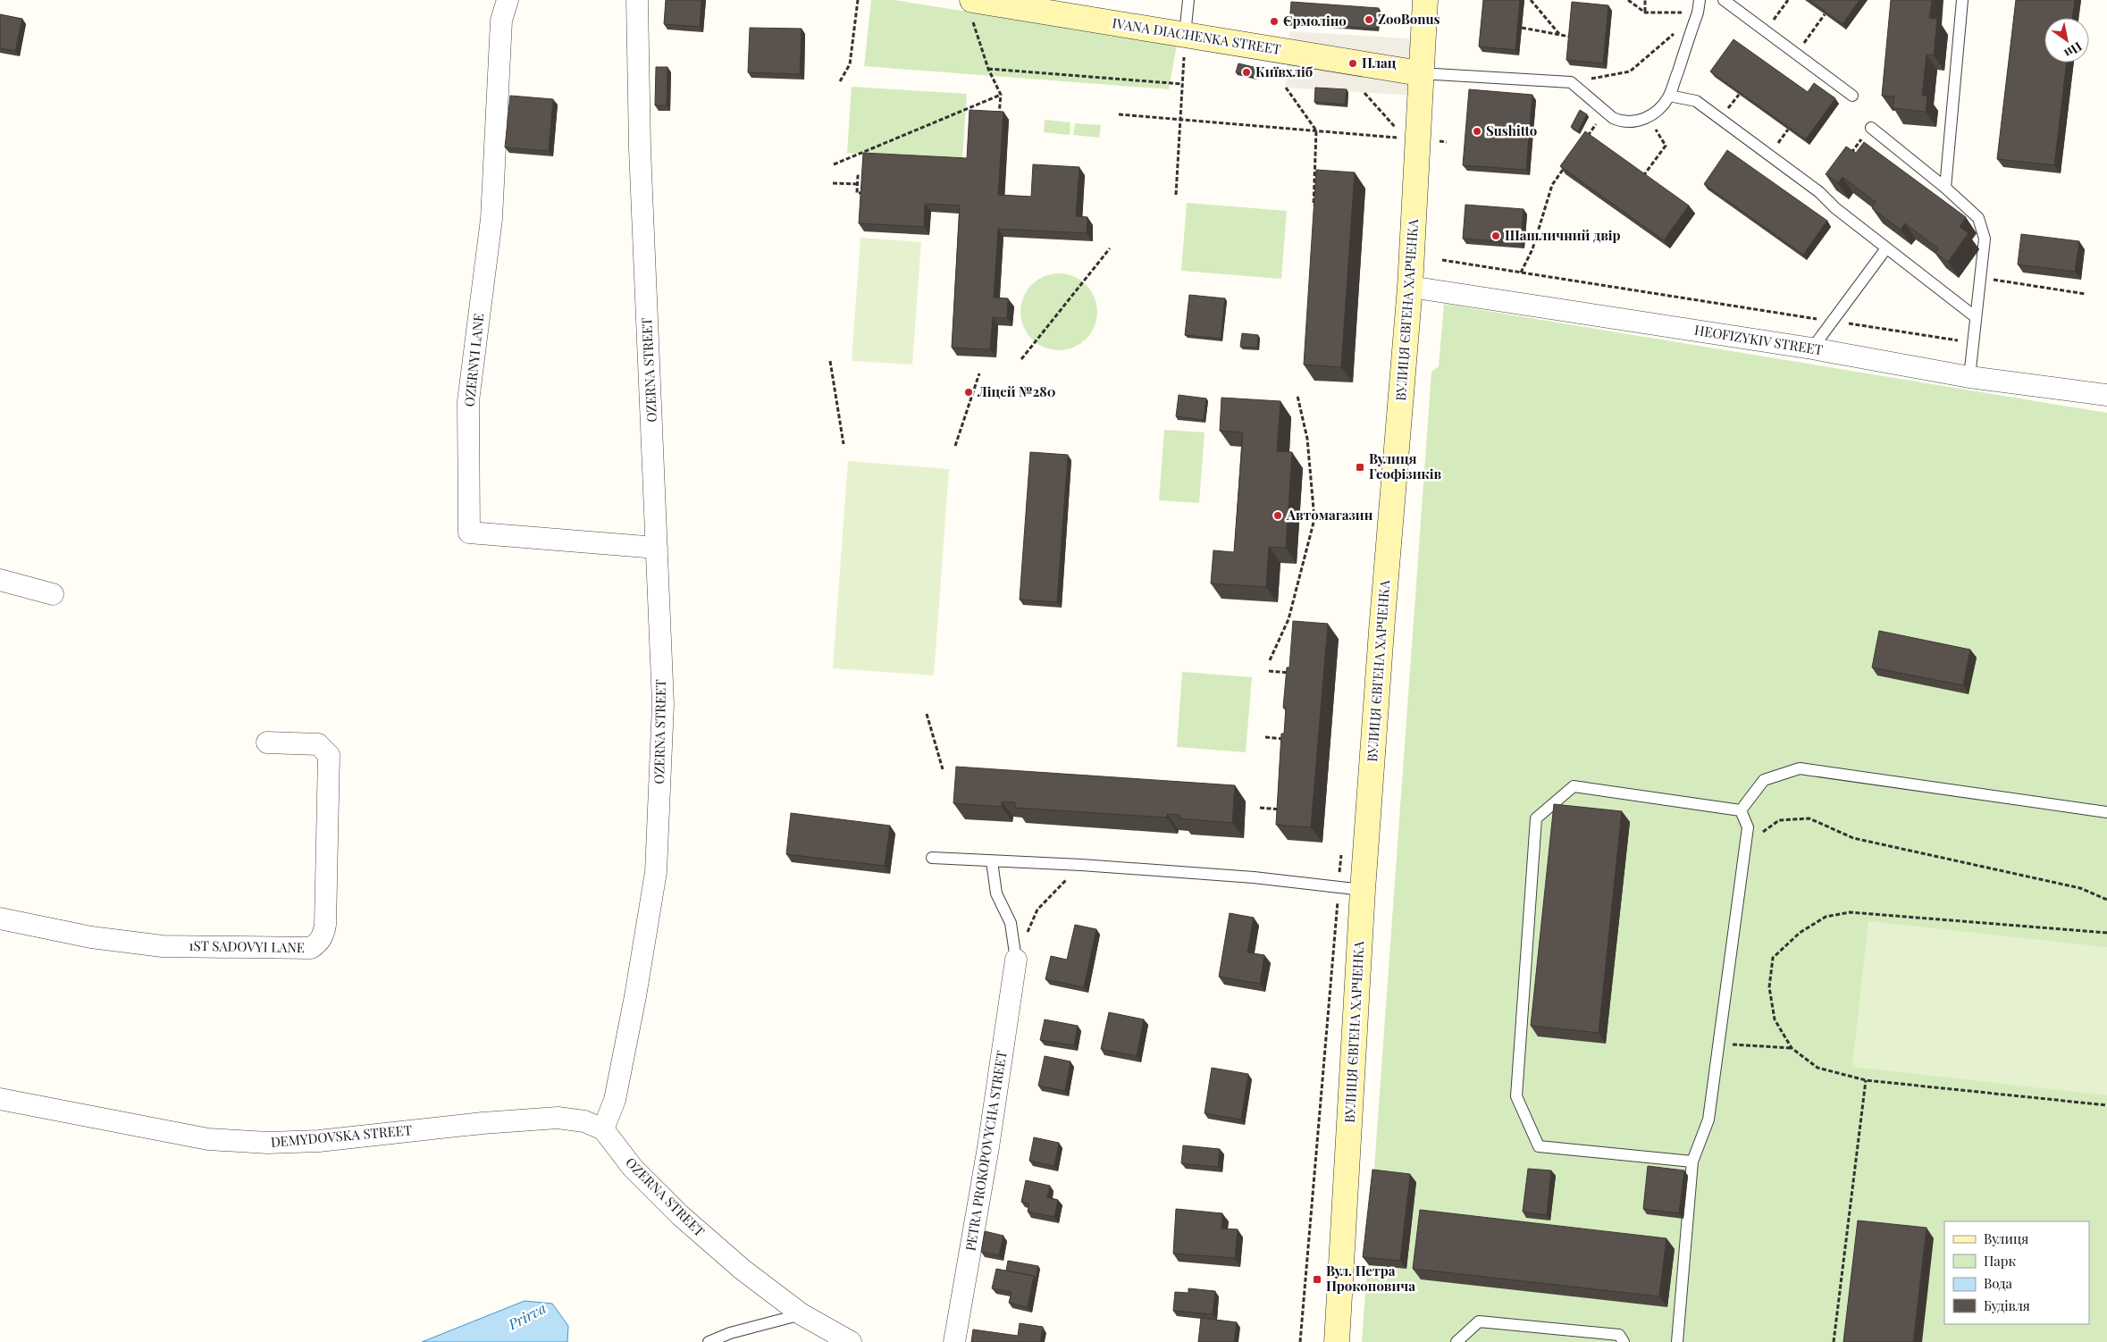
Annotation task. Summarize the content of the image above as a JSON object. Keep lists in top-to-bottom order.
{
  "streets": {
    "main road": ["IVANA DIACHENKA STREET", "ВУЛИЦЯ ЄВГЕНА ХАРЧЕНКА"],
    "street": [
      "HEOFIZYKIV STREET",
      "OZERNYI LANE",
      "OZERNA STREET",
      "1ST SADOVYI LANE",
      "DEMYDOVSKA STREET",
      "PETRA PROKOPOVYCHA STREET"
    ]
  },
  "crossings": [
    ["IVANA DIACHENKA STREET", "ВУЛИЦЯ ЄВГЕНА ХАРЧЕНКА"],
    ["ВУЛИЦЯ ЄВГЕНА ХАРЧЕНКА", "HEOFIZYKIV STREET"],
    ["OZERNYI LANE", "OZERNA STREET"],
    ["OZERNA STREET", "DEMYDOVSKA STREET"]
  ],
  "water": ["Prirva"],
  "places": {
    "other": [
      "ZooBonus",
      "Єрмоліно",
      "Плац",
      "Київхліб",
      "Sushitto",
      "Шашличний двір",
      "Ліцей №280",
      "Автомагазин"
    ],
    "transit": ["Вулиця Геофізиків", "Вул. Петра Прокоповича"]
  },
  "legend": [
    "Вулиця",
    "Парк",
    "Вода",
    "Будівля"
  ],
  "north": "bottom right"
}
